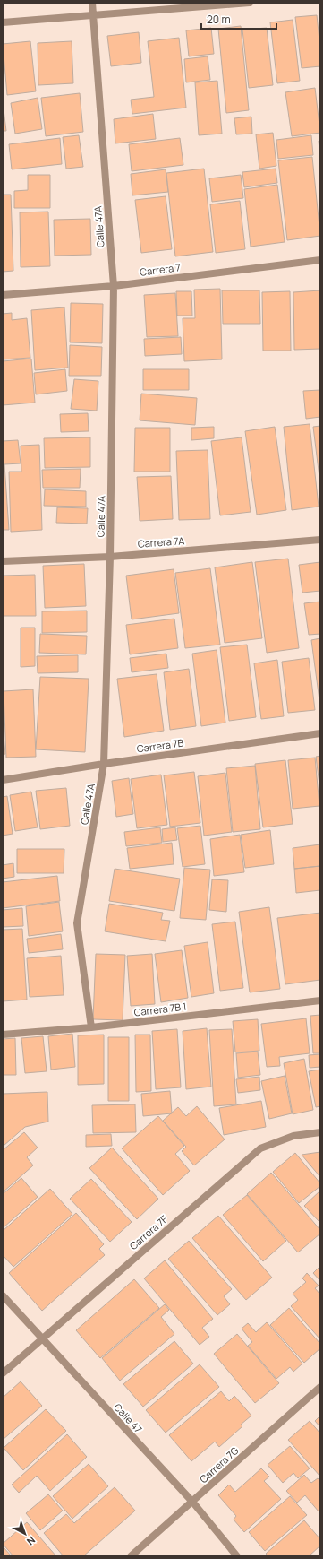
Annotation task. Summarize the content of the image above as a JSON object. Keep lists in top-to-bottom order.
{
  "streets": {
    "street": [
      "Calle 47A",
      "Carrera 7",
      "Carrera 7A",
      "Carrera 7B",
      "Carrera 7B 1",
      "Carrera 7F",
      "Calle 47",
      "Carrera 7G"
    ]
  },
  "crossings": [
    ["Calle 47A", "Carrera 7"],
    ["Calle 47A", "Carrera 7A"],
    ["Calle 47A", "Carrera 7B"],
    ["Calle 47A", "Carrera 7B 1"],
    ["Carrera 7F", "Calle 47"],
    ["Calle 47", "Carrera 7G"]
  ],
  "scale_bar": "20 m",
  "north": "bottom right"
}
